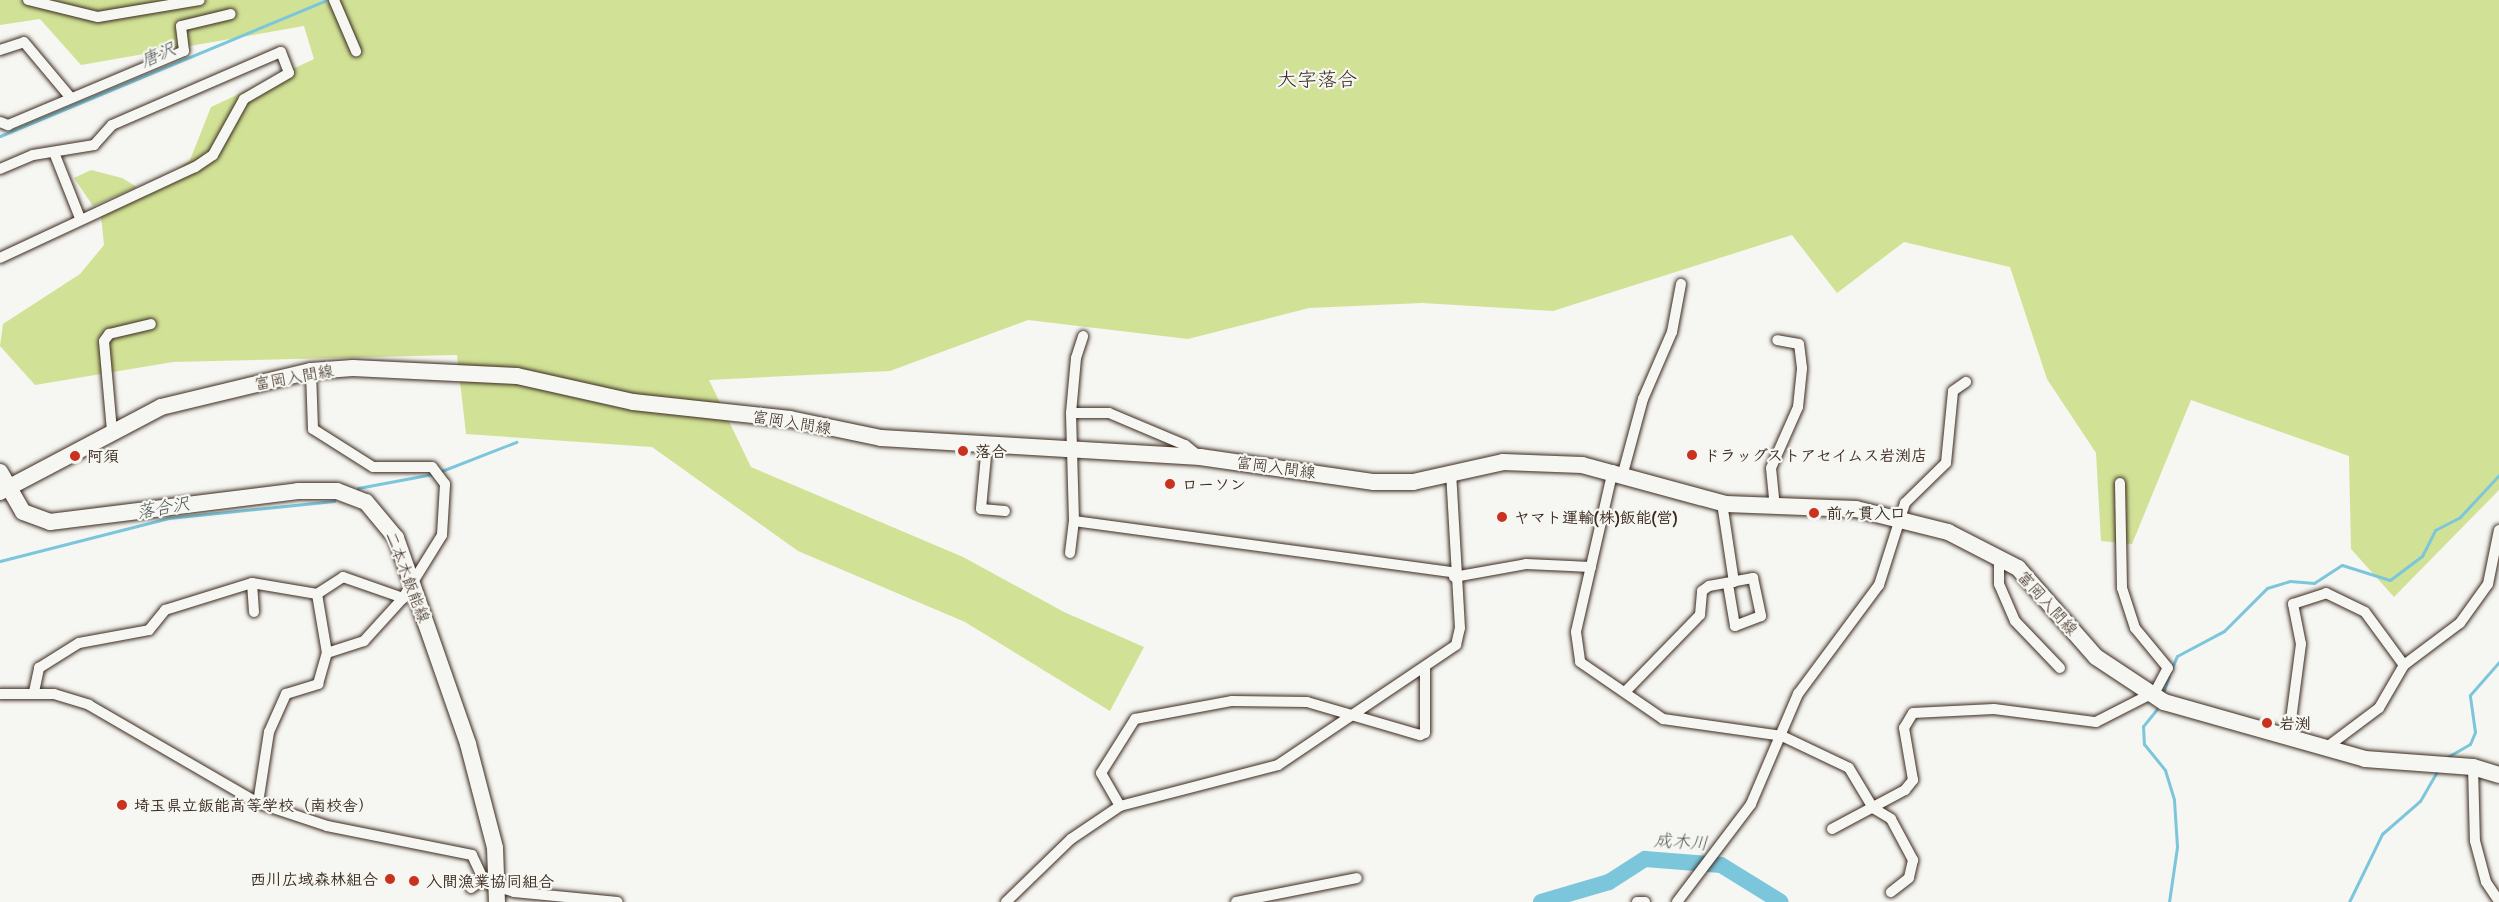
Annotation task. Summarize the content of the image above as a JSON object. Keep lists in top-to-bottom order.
{
  "streets": {
    "main road": ["富岡入間線", "二本木飯能線"]
  },
  "crossings": [
    ["富岡入間線", "二本木飯能線"]
  ],
  "districts": ["大字落合"],
  "water": ["唐沢", "落合沢", "成木川"],
  "places": [
    "落合",
    "ドラッグストアセイムス岩渕店",
    "阿須",
    "ローソン",
    "前ヶ貫入口",
    "ヤマト運輸(株)飯能(営)",
    "岩渕",
    "埼玉県立飯能高等学校（南校舎）",
    "西川広域森林組合",
    "入間漁業協同組合"
  ]
}
